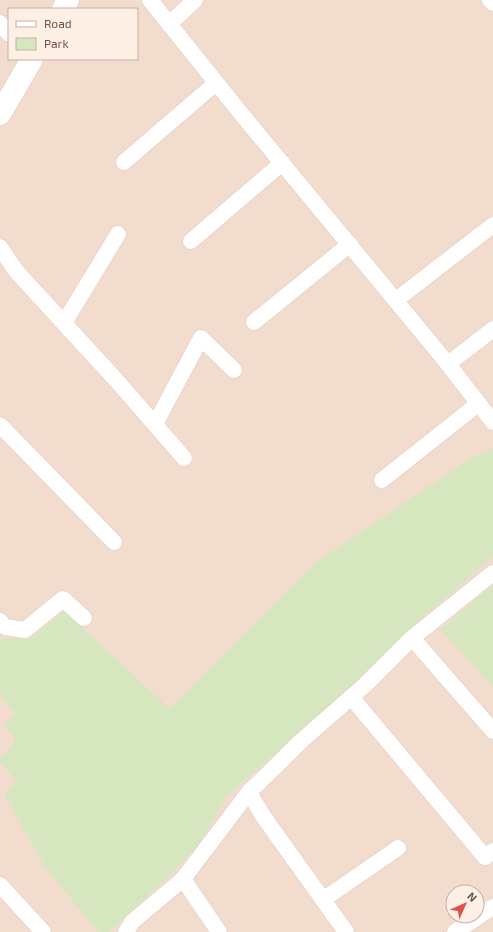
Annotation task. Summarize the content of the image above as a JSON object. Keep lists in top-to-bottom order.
{
  "legend": ["Road", "Park"],
  "north": "top right"
}
